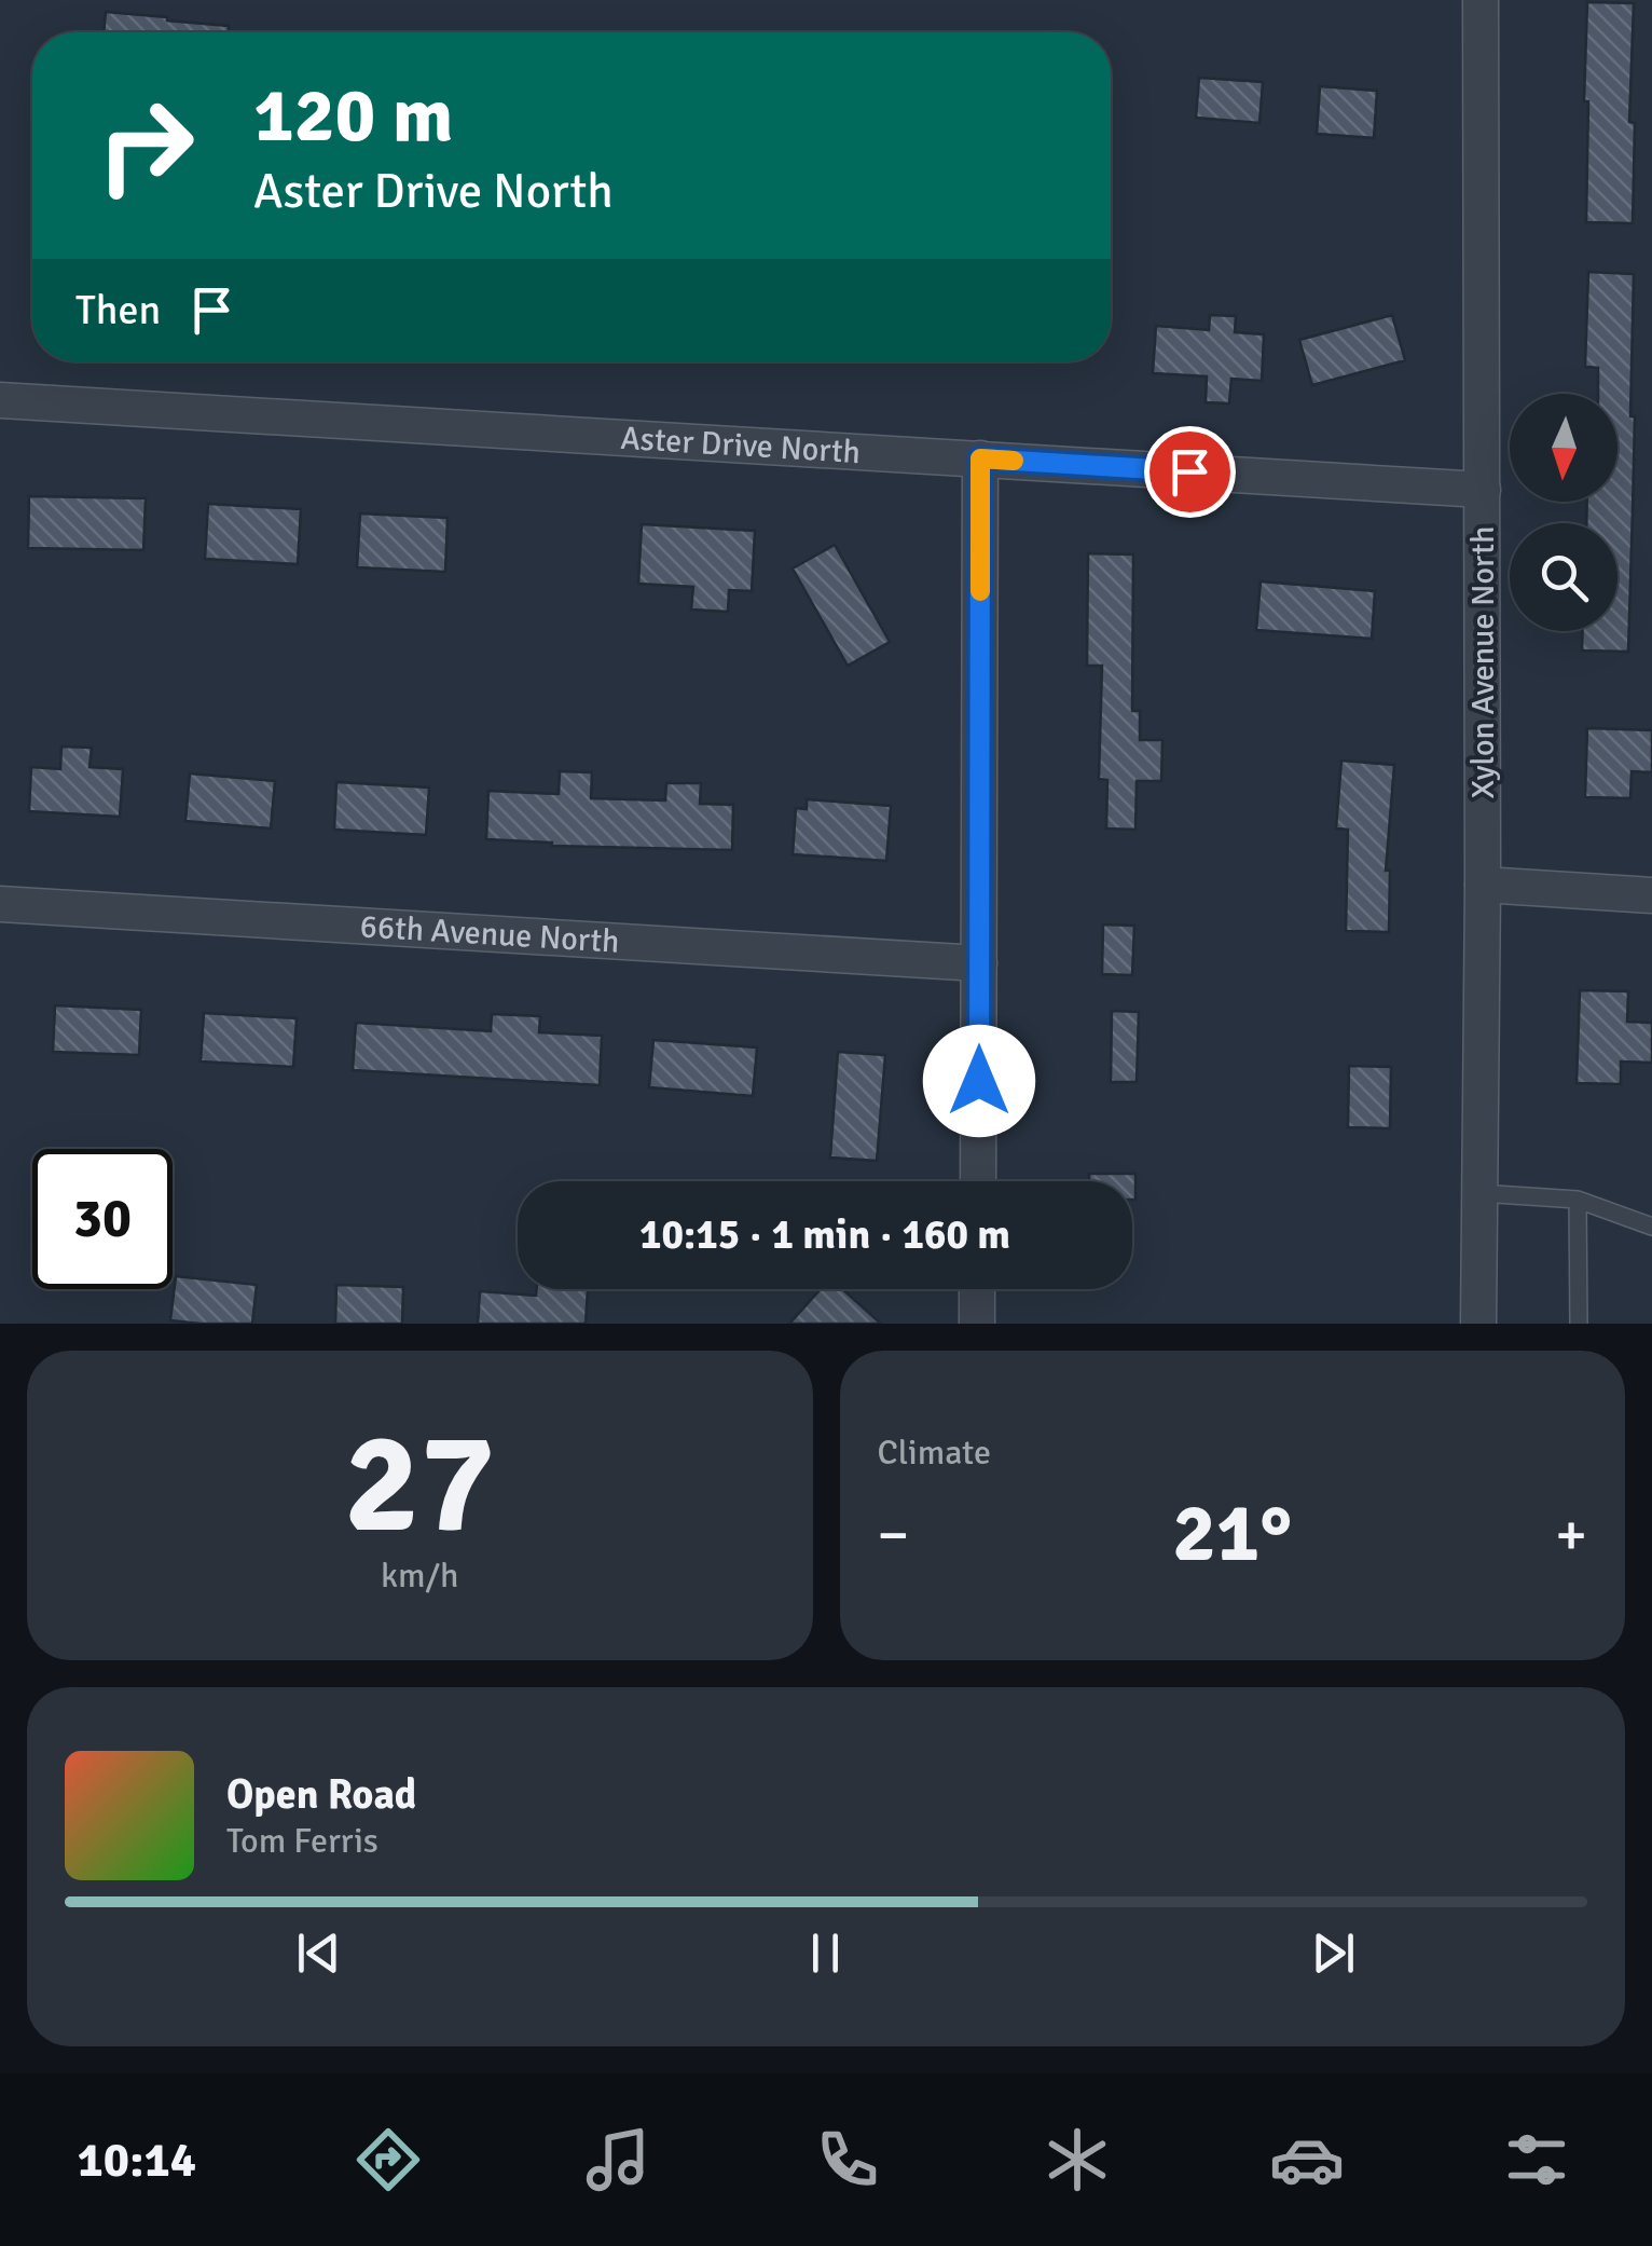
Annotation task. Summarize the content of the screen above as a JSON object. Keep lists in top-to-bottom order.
{
  "streets": {
    "street": ["Aster Drive North", "Xylon Avenue North", "66th Avenue North"]
  },
  "crossings": [
    ["Aster Drive North", "Xylon Avenue North"]
  ],
  "north": "bottom",
  "page": {
    "turn": ["120 m", "Aster Drive North"],
    "then": "Then",
    "limit": "30",
    "trip": "10:15 · 1 min · 160 m",
    "tile": [
      ["27", "km/h"],
      "Climate"
    ],
    "heat": ["−", "21°", "+"],
    "song": ["Open Road", "Tom Ferris"],
    "tabs": "10:14"
  }
}
